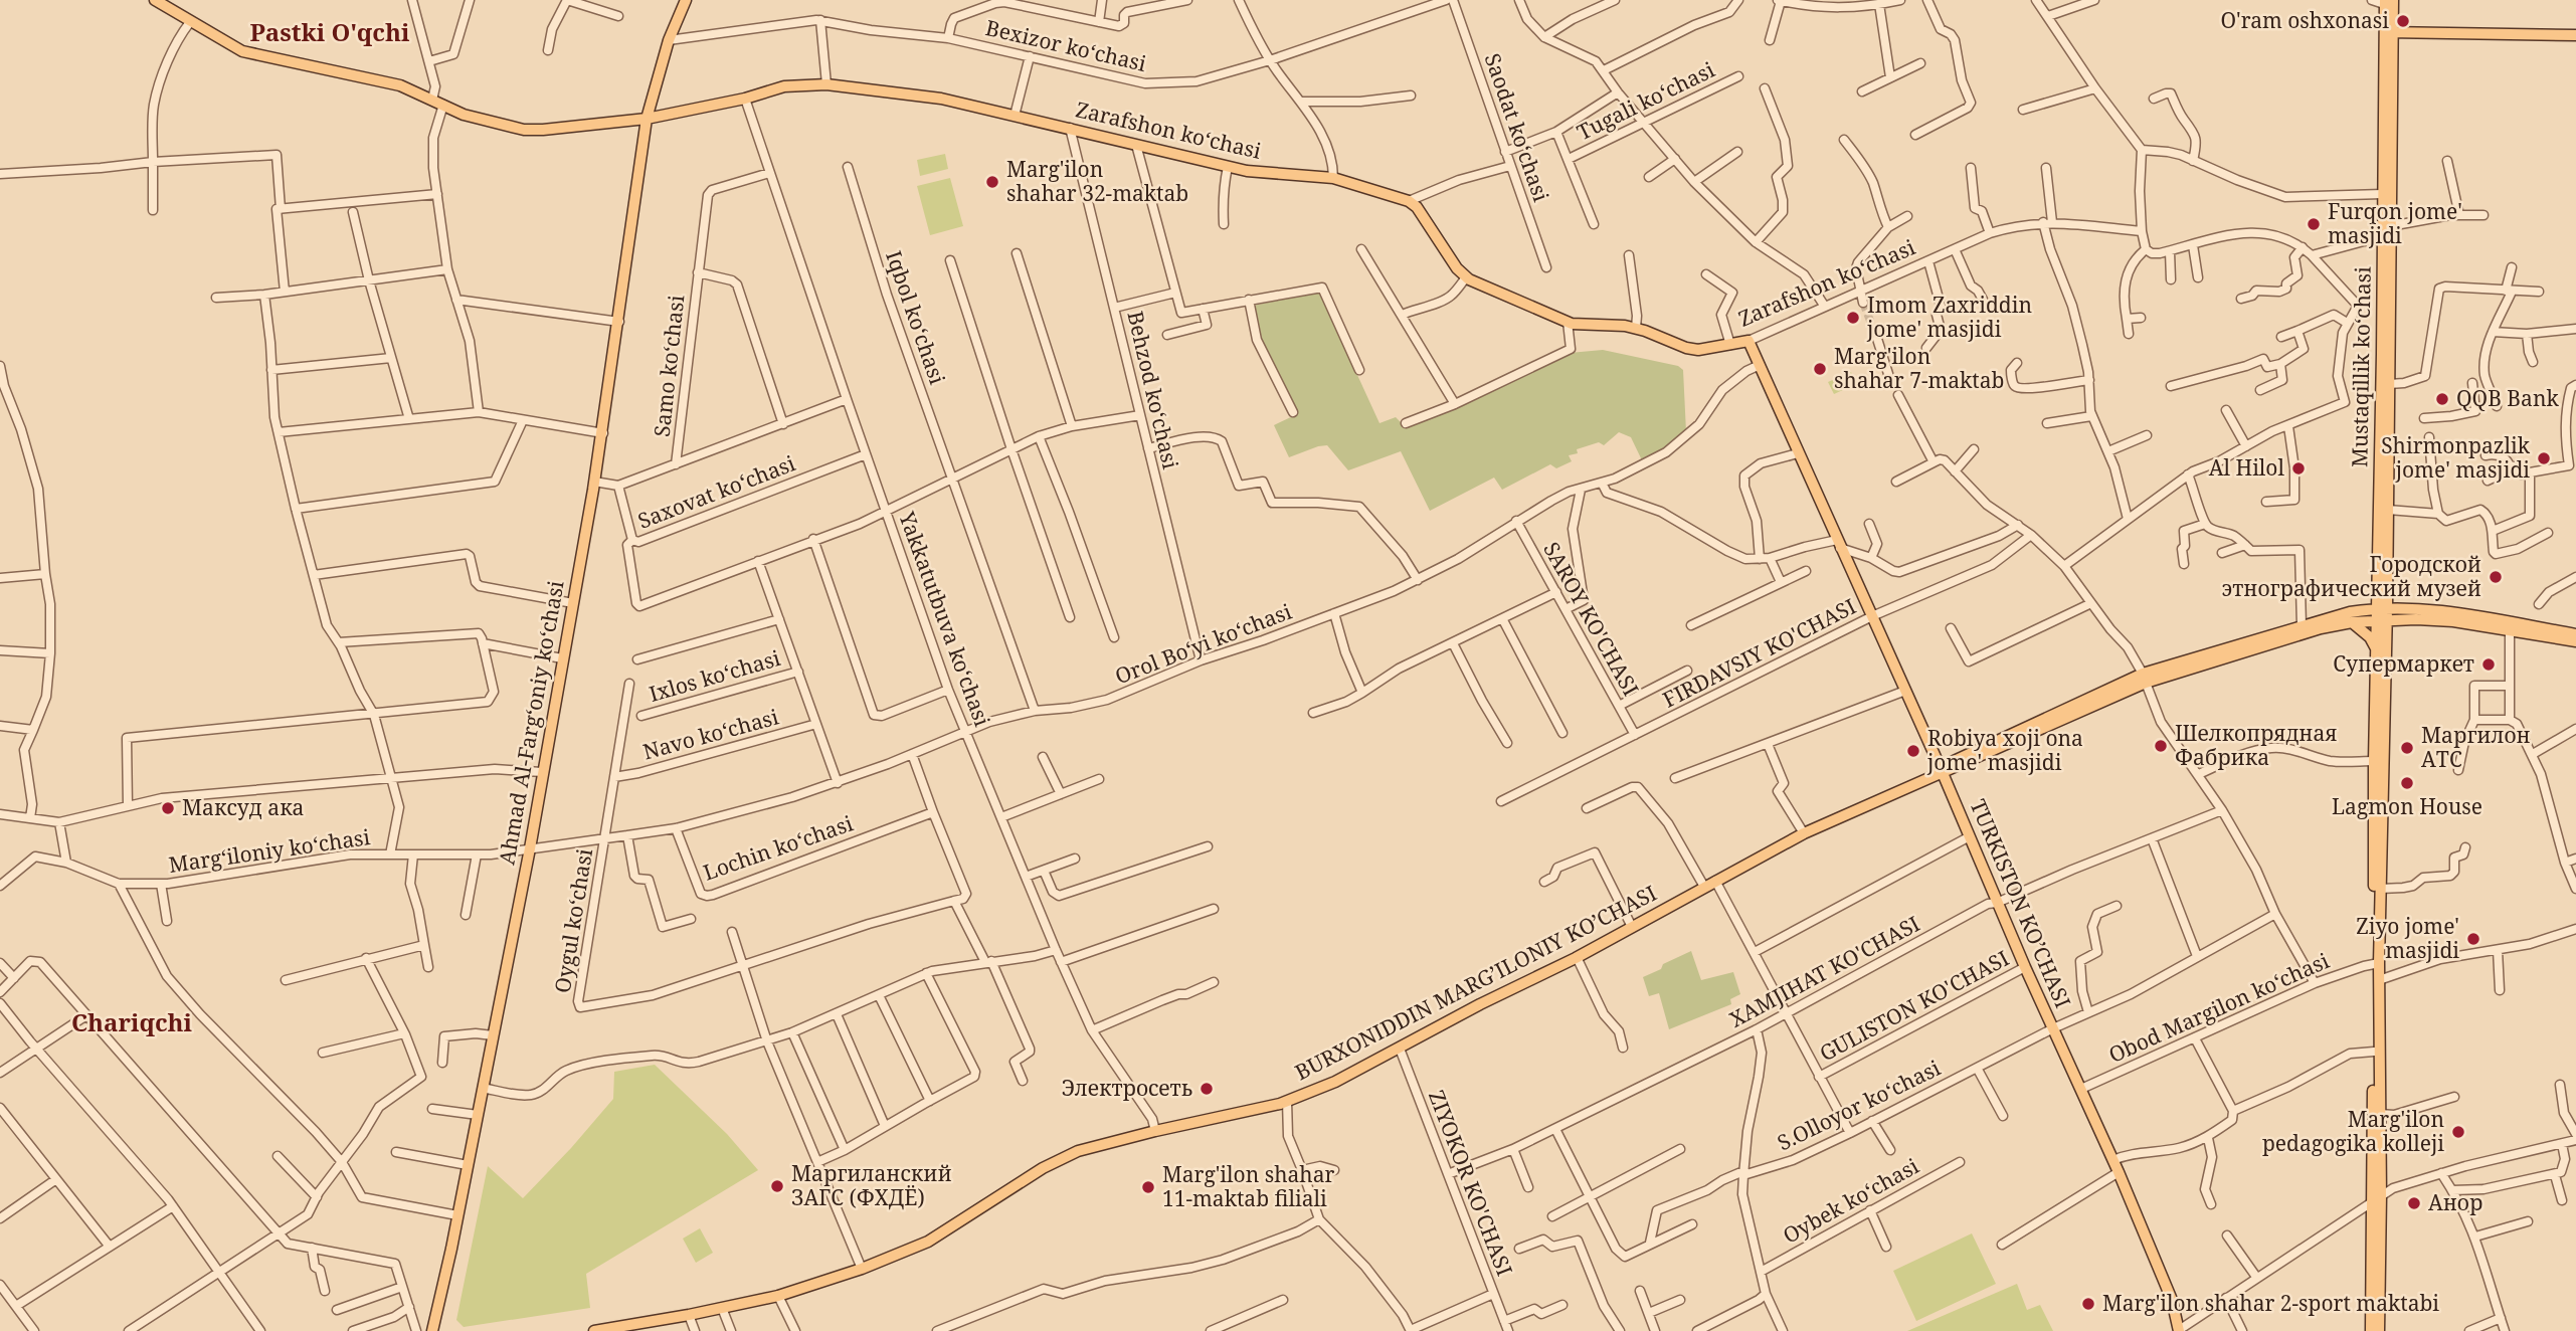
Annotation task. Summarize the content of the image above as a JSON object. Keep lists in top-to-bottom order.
{
  "streets": {
    "main road": [
      "Zarafshon koʻchasi",
      "Mustaqillik koʻchasi",
      "Ahmad Al-Fargʻoniy koʻchasi",
      "TURKISTON KO’CHASI",
      "BURXONIDDIN MARG’ILONIY KO’CHASI"
    ],
    "street": [
      "Bexizor koʻchasi",
      "Tugali koʻchasi",
      "Saodat koʻchasi",
      "Iqbol koʻchasi",
      "Samo koʻchasi",
      "Behzod koʻchasi",
      "Saxovat koʻchasi",
      "Yakkatutbuva koʻchasi",
      "SAROY KO'CHASI",
      "Orol Boʻyi koʻchasi",
      "FIRDAVSIY KO'CHASI",
      "Ixlos koʻchasi",
      "Navo koʻchasi",
      "Lochin koʻchasi",
      "Margʻiloniy koʻchasi",
      "Oygul koʻchasi",
      "XAMJIHAT KO'CHASI",
      "GULISTON KO'CHASI",
      "Obod Margilon koʻchasi",
      "S.Olloyor koʻchasi",
      "ZIYOKOR KO'CHASI",
      "Oybek koʻchasi"
    ]
  },
  "crossings": [
    ["Bexizor koʻchasi", "Ahmad Al-Fargʻoniy koʻchasi"],
    ["Zarafshon koʻchasi", "Behzod koʻchasi"],
    ["Zarafshon koʻchasi", "Yakkatutbuva koʻchasi"],
    ["Zarafshon koʻchasi", "Ahmad Al-Fargʻoniy koʻchasi"],
    ["Zarafshon koʻchasi", "TURKISTON KO’CHASI"],
    ["Iqbol koʻchasi", "Orol Boʻyi koʻchasi"],
    ["Samo koʻchasi", "Saxovat koʻchasi"],
    ["Samo koʻchasi", "Yakkatutbuva koʻchasi"],
    ["Mustaqillik koʻchasi", "BURXONIDDIN MARG’ILONIY KO’CHASI"],
    ["Behzod koʻchasi", "Orol Boʻyi koʻchasi"],
    ["Saxovat koʻchasi", "Yakkatutbuva koʻchasi"],
    ["Yakkatutbuva koʻchasi", "Orol Boʻyi koʻchasi"],
    ["Yakkatutbuva koʻchasi", "BURXONIDDIN MARG’ILONIY KO’CHASI"],
    ["SAROY KO'CHASI", "Orol Boʻyi koʻchasi"],
    ["SAROY KO'CHASI", "FIRDAVSIY KO'CHASI"],
    ["Orol Boʻyi koʻchasi", "Lochin koʻchasi"],
    ["Orol Boʻyi koʻchasi", "Margʻiloniy koʻchasi"],
    ["Orol Boʻyi koʻchasi", "TURKISTON KO’CHASI"],
    ["Orol Boʻyi koʻchasi", "Oygul koʻchasi"],
    ["FIRDAVSIY KO'CHASI", "TURKISTON KO’CHASI"],
    ["Ahmad Al-Fargʻoniy koʻchasi", "Margʻiloniy koʻchasi"],
    ["Margʻiloniy koʻchasi", "Oygul koʻchasi"],
    ["TURKISTON KO’CHASI", "XAMJIHAT KO'CHASI"],
    ["TURKISTON KO’CHASI", "BURXONIDDIN MARG’ILONIY KO’CHASI"],
    ["TURKISTON KO’CHASI", "GULISTON KO'CHASI"],
    ["TURKISTON KO’CHASI", "Obod Margilon koʻchasi"],
    ["TURKISTON KO’CHASI", "S.Olloyor koʻchasi"],
    ["XAMJIHAT KO'CHASI", "ZIYOKOR KO'CHASI"],
    ["BURXONIDDIN MARG’ILONIY KO’CHASI", "ZIYOKOR KO'CHASI"]
  ],
  "districts": ["Pastki O'qchi", "Chariqchi"],
  "places": [
    "O'ram oshxonasi",
    "Marg'ilon shahar 32-maktab",
    "Furqon jome' masjidi",
    "Imom Zaxriddin jome' masjidi",
    "Marg'ilon shahar 7-maktab",
    "QQB Bank",
    "Shirmonpazlik jome' masjidi",
    "Al Hilol",
    "Городской этнографический музей",
    "Супермаркет",
    "Шелкопрядная Фабрика",
    "Маргилон АТС",
    "Robiya xoji ona jome' masjidi",
    "Lagmon House",
    "Максуд ака",
    "Ziyo jome' masjidi",
    "Электросеть",
    "Marg'ilon pedagogika kolleji",
    "Маргиланский ЗАГС (ФХДЁ)",
    "Marg'ilon shahar 11-maktab filiali",
    "Анор",
    "Marg'ilon shahar 2-sport maktabi"
  ]
}
